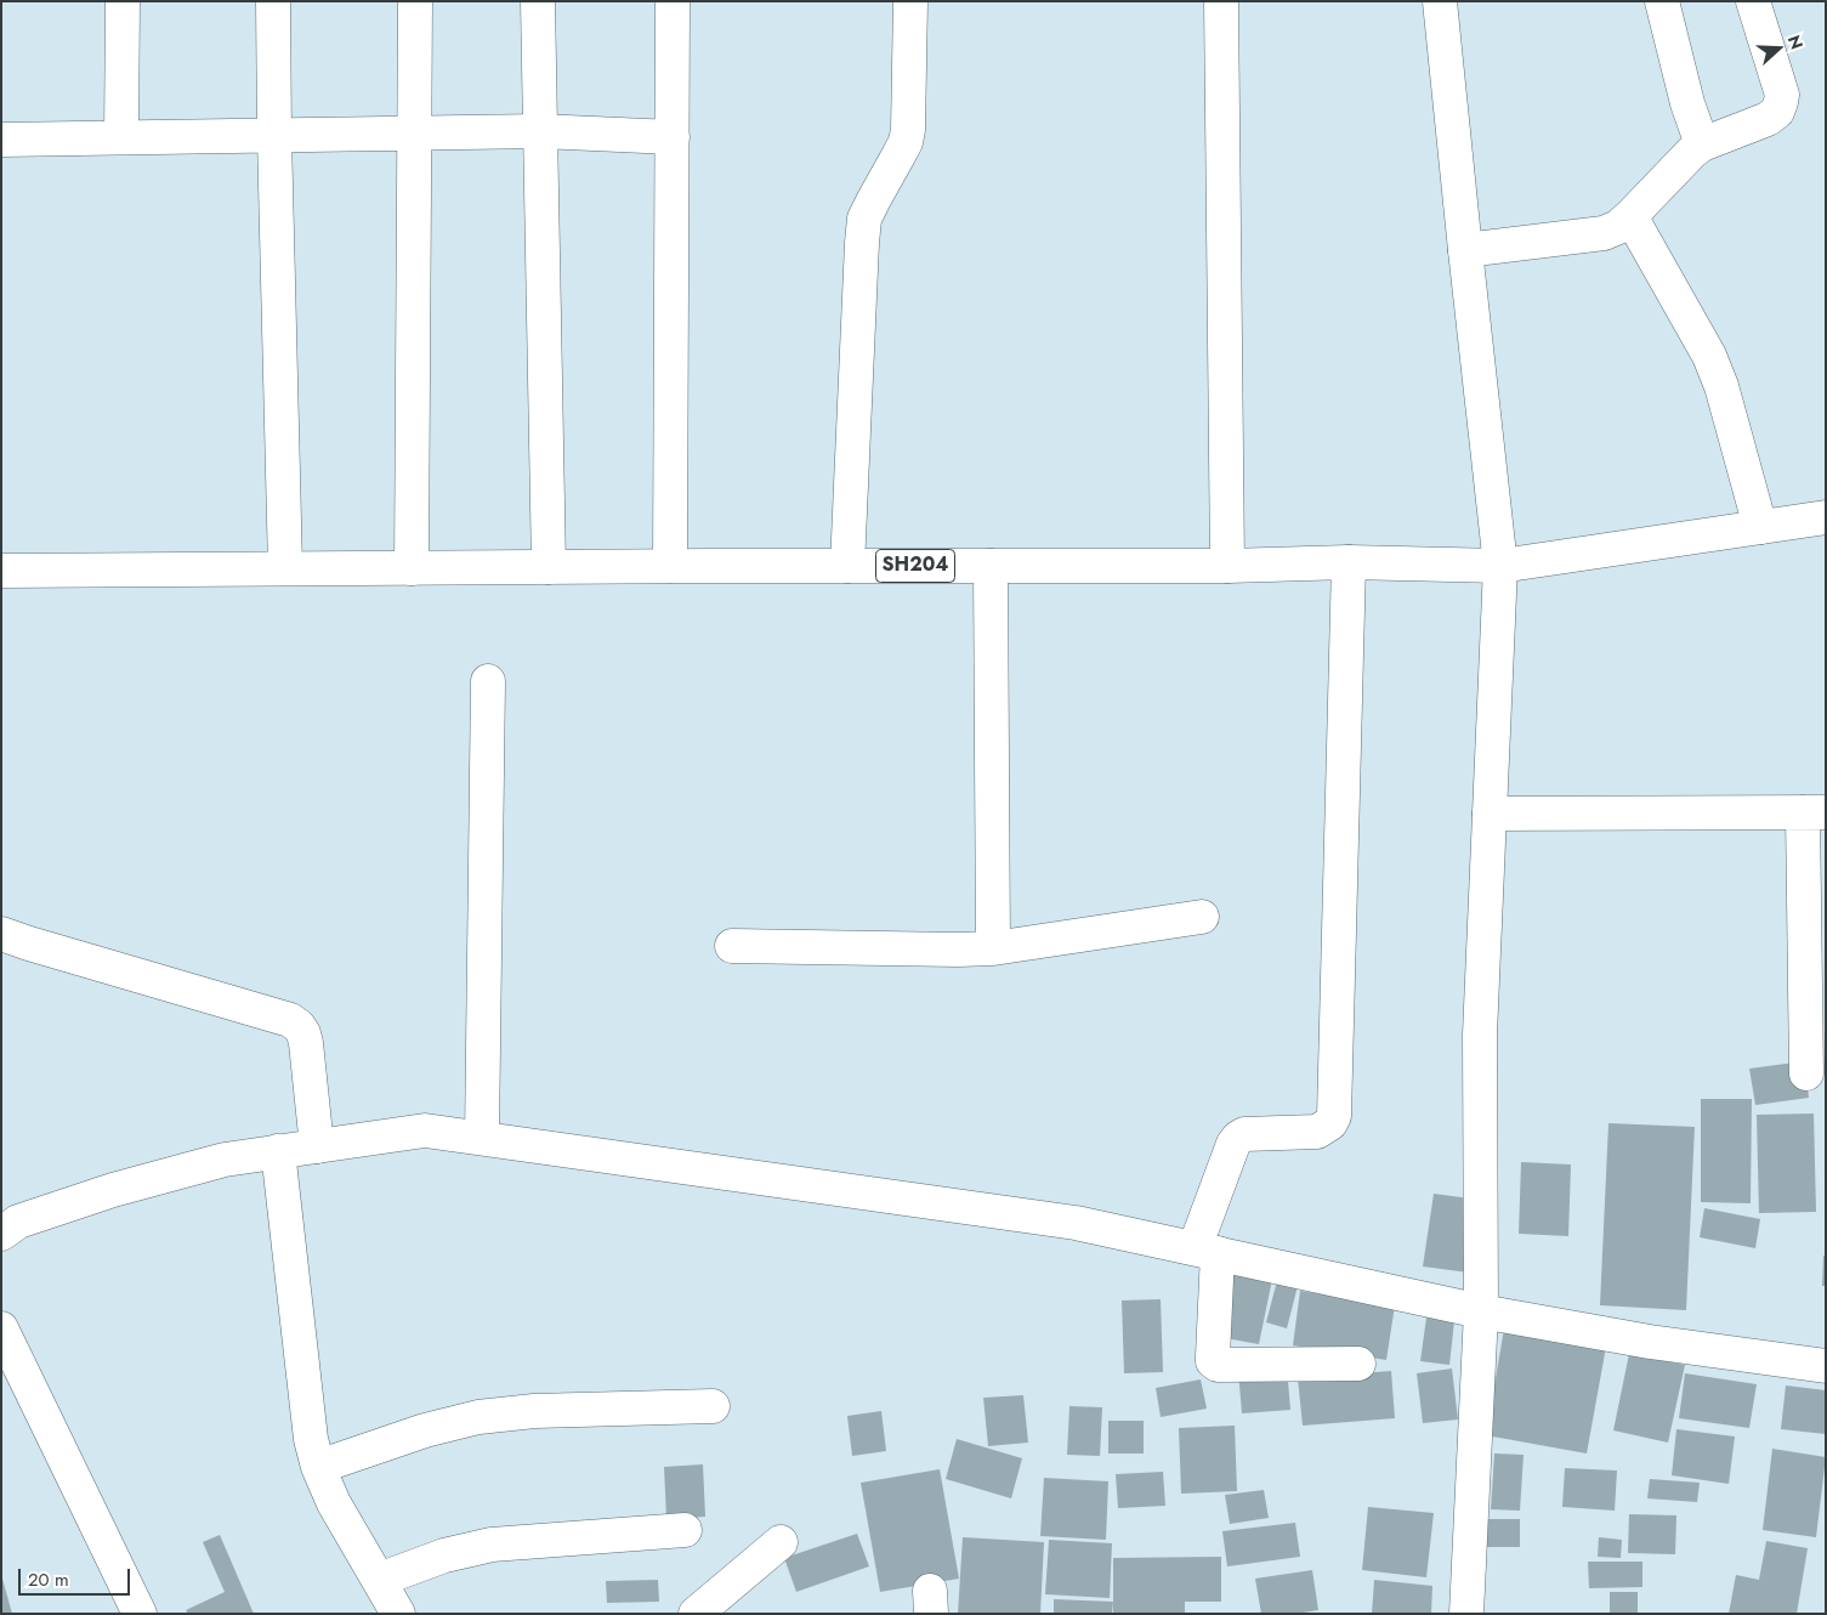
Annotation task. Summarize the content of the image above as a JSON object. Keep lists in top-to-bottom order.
{
  "streets": {
    "street": ["SH204"]
  },
  "scale_bar": "20 m",
  "north": "right"
}
